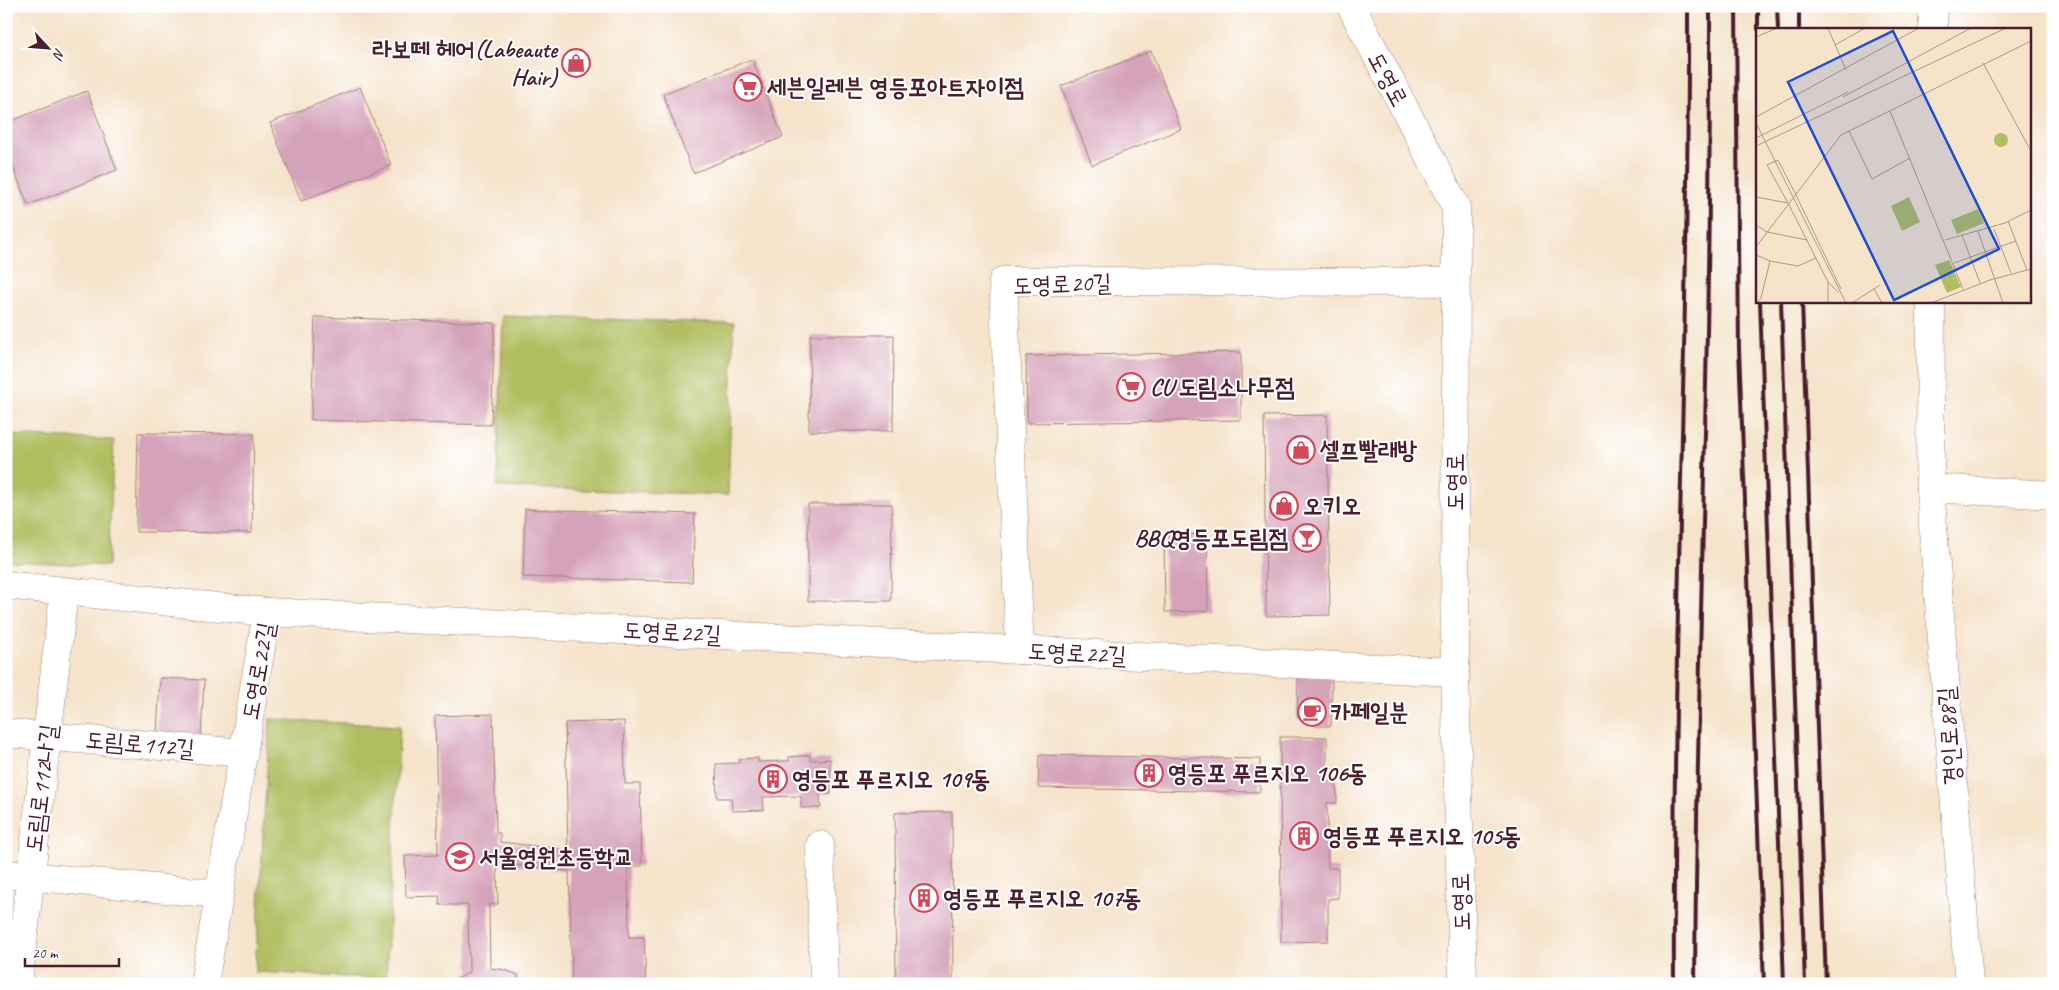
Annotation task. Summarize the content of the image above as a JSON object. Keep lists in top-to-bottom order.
{
  "streets": {
    "street": [
      "도영로",
      "도영로20길",
      "도영로22길",
      "경인로88길",
      "도림로112길",
      "도림로112나길"
    ]
  },
  "crossings": [
    ["도영로", "도영로20길"],
    ["도영로", "도영로22길"],
    ["도영로20길", "도영로22길"],
    ["도영로22길", "도림로112길"],
    ["도림로112길", "도림로112나길"]
  ],
  "places": {
    "shop": ["라보떼 헤어(Labeaute Hair)", "셀프빨래방", "오키오"],
    "supermarket": ["세븐일레븐 영등포아트자이점", "CU 도림소나무점"],
    "bar": ["BBQ영등포도림점"],
    "cafe": ["카페일분"],
    "building": [
      "영등포 푸르지오 106동",
      "영등포 푸르지오 109동",
      "영등포 푸르지오 105동",
      "영등포 푸르지오 107동"
    ],
    "school or university": ["서울영원초등학교"]
  },
  "scale_bar": "20 m",
  "north": "bottom right"
}
